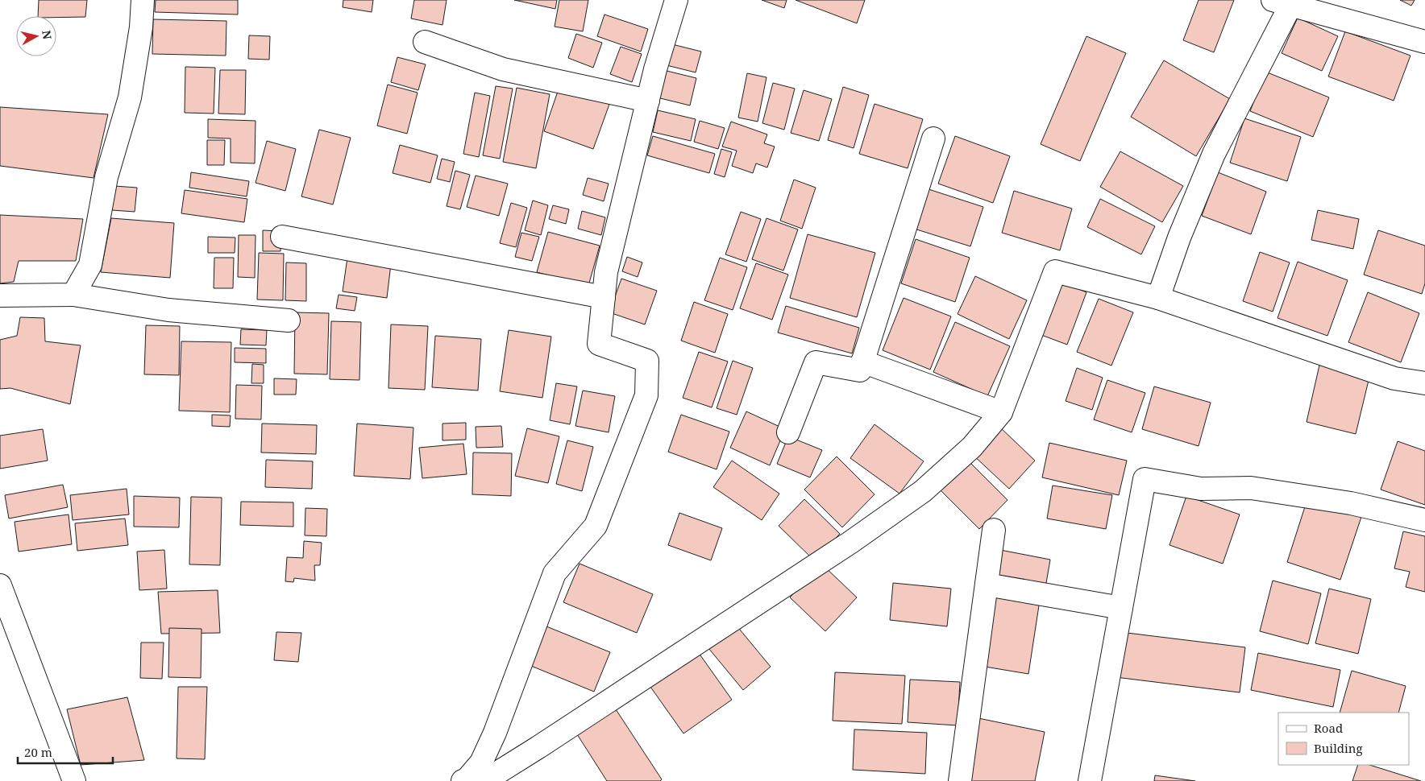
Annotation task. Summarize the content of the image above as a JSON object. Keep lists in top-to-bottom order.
{
  "legend": ["Road", "Building"],
  "scale_bar": "20 m",
  "north": "right"
}
